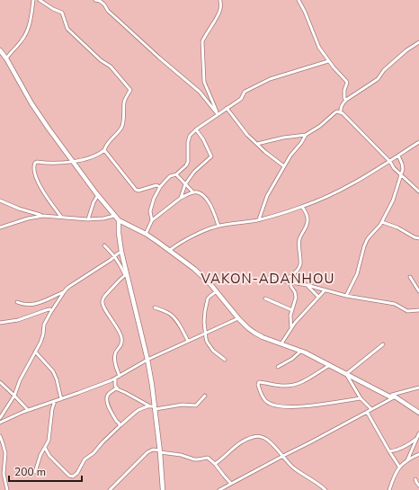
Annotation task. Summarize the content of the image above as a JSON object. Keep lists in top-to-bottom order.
{
  "districts": ["VAKON-ADANHOU"],
  "scale_bar": "200 m"
}
